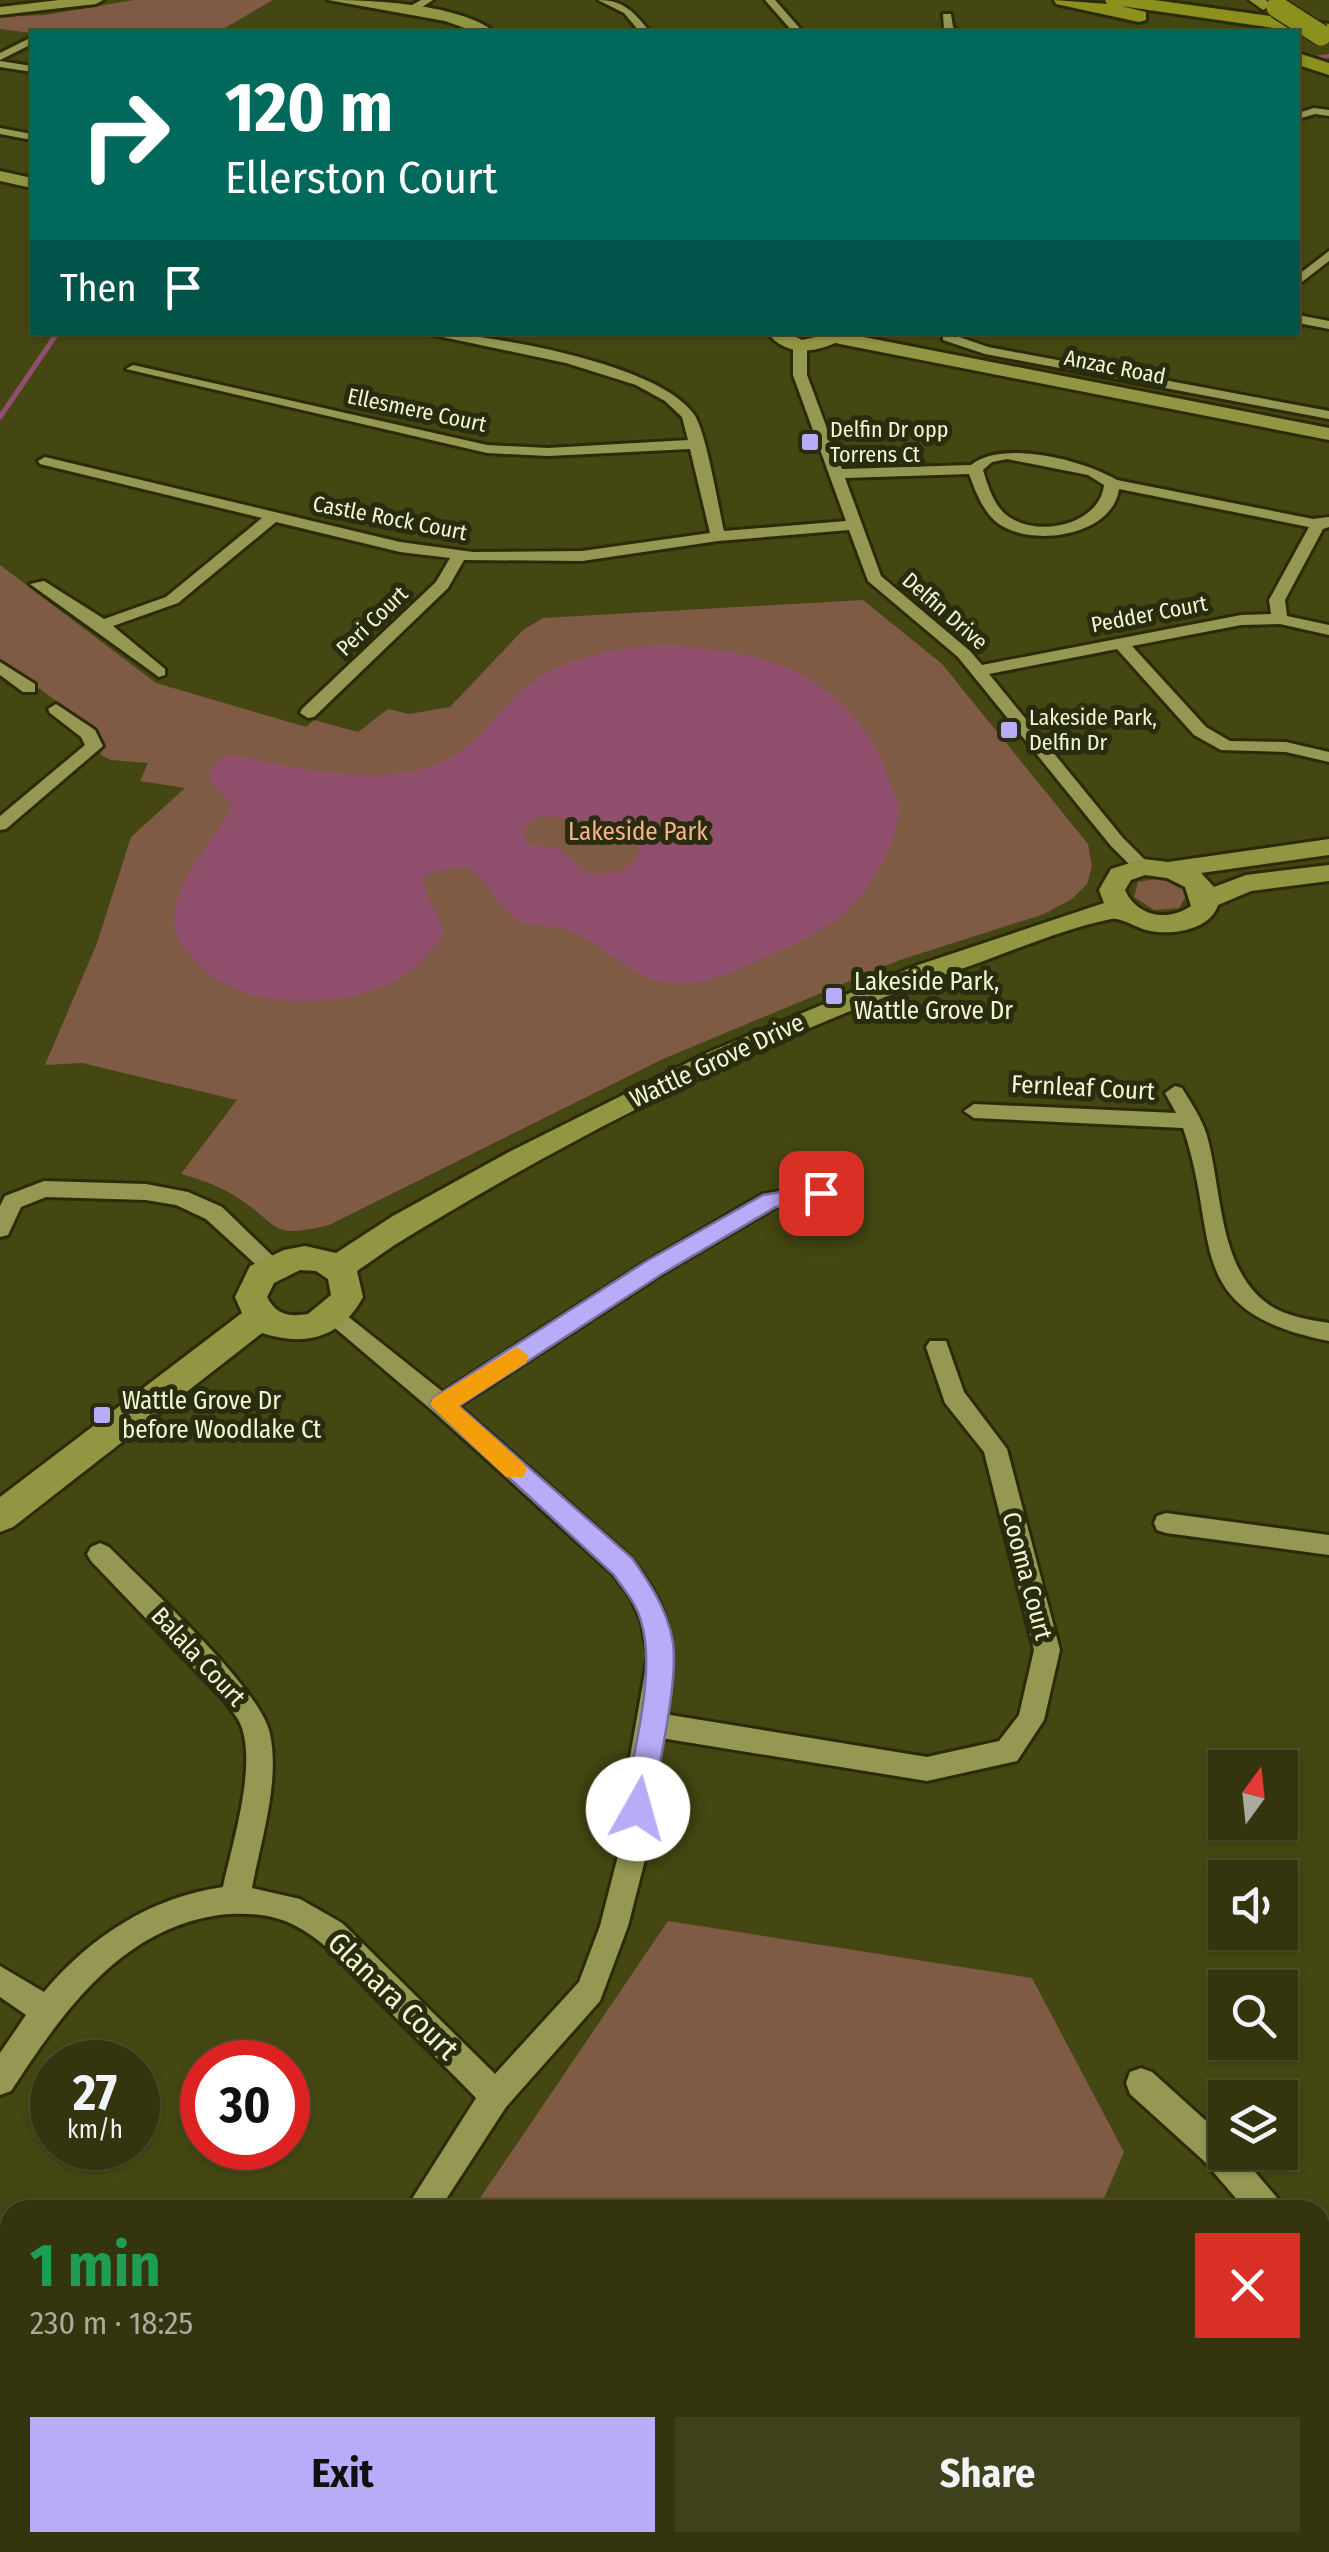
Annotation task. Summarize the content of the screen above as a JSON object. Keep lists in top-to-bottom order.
{
  "streets": {
    "street": [
      "Anzac Road",
      "Ellesmere Court",
      "Castle Rock Court",
      "Delfin Drive",
      "Pedder Court",
      "Peri Court",
      "Wattle Grove Drive",
      "Fernleaf Court",
      "Cooma Court",
      "Balala Court",
      "Glanara Court"
    ]
  },
  "crossings": [
    ["Castle Rock Court", "Delfin Drive"],
    ["Castle Rock Court", "Peri Court"],
    ["Delfin Drive", "Pedder Court"],
    ["Delfin Drive", "Wattle Grove Drive"],
    ["Balala Court", "Glanara Court"]
  ],
  "parks": ["Lakeside Park"],
  "places": {
    "transit": [
      "Delfin Dr opp Torrens Ct",
      "Lakeside Park, Delfin Dr",
      "Lakeside Park, Wattle Grove Dr",
      "Wattle Grove Dr before Woodlake Ct"
    ]
  },
  "north": "top",
  "page": {
    "turn": ["120 m", "Ellerston Court"],
    "then": "Then",
    "speed": "27 km/h",
    "limit": "30",
    "heading": ["1 min", "230 m · 18:25"],
    "buttons": ["Exit", "Share"]
  }
}
